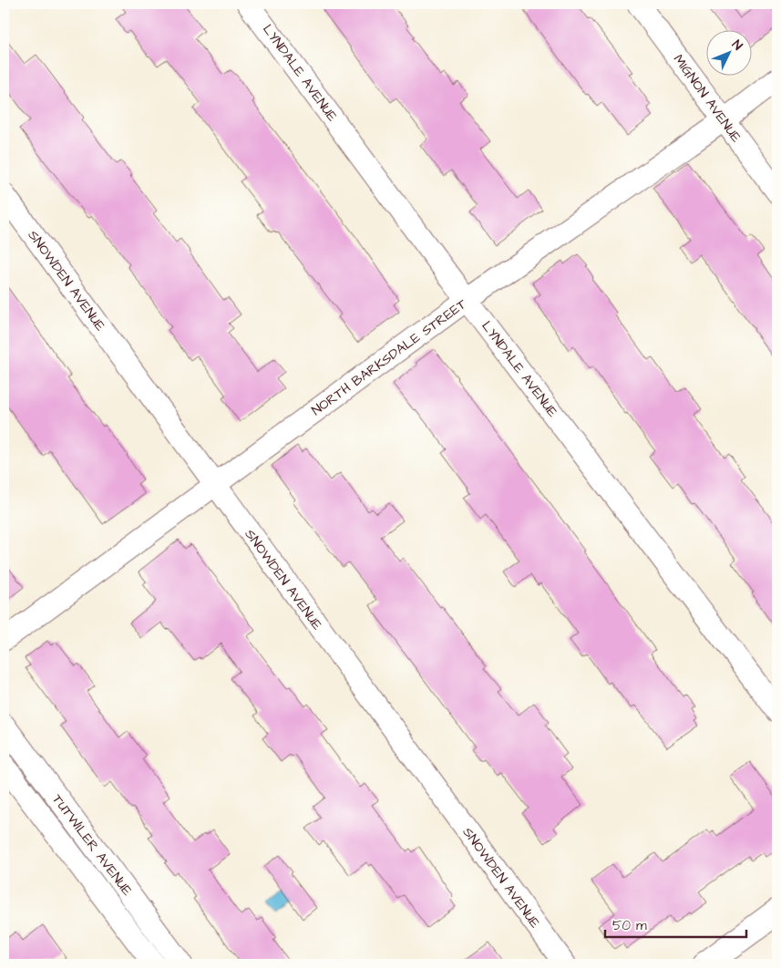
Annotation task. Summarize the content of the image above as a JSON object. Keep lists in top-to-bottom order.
{
  "streets": {
    "street": [
      "LYNDALE AVENUE",
      "MIGNON AVENUE",
      "SNOWDEN AVENUE",
      "NORTH BARKSDALE STREET",
      "TUTWILER AVENUE"
    ]
  },
  "crossings": [
    ["LYNDALE AVENUE", "NORTH BARKSDALE STREET"],
    ["MIGNON AVENUE", "NORTH BARKSDALE STREET"],
    ["SNOWDEN AVENUE", "NORTH BARKSDALE STREET"]
  ],
  "scale_bar": "50 m",
  "north": "top right"
}
